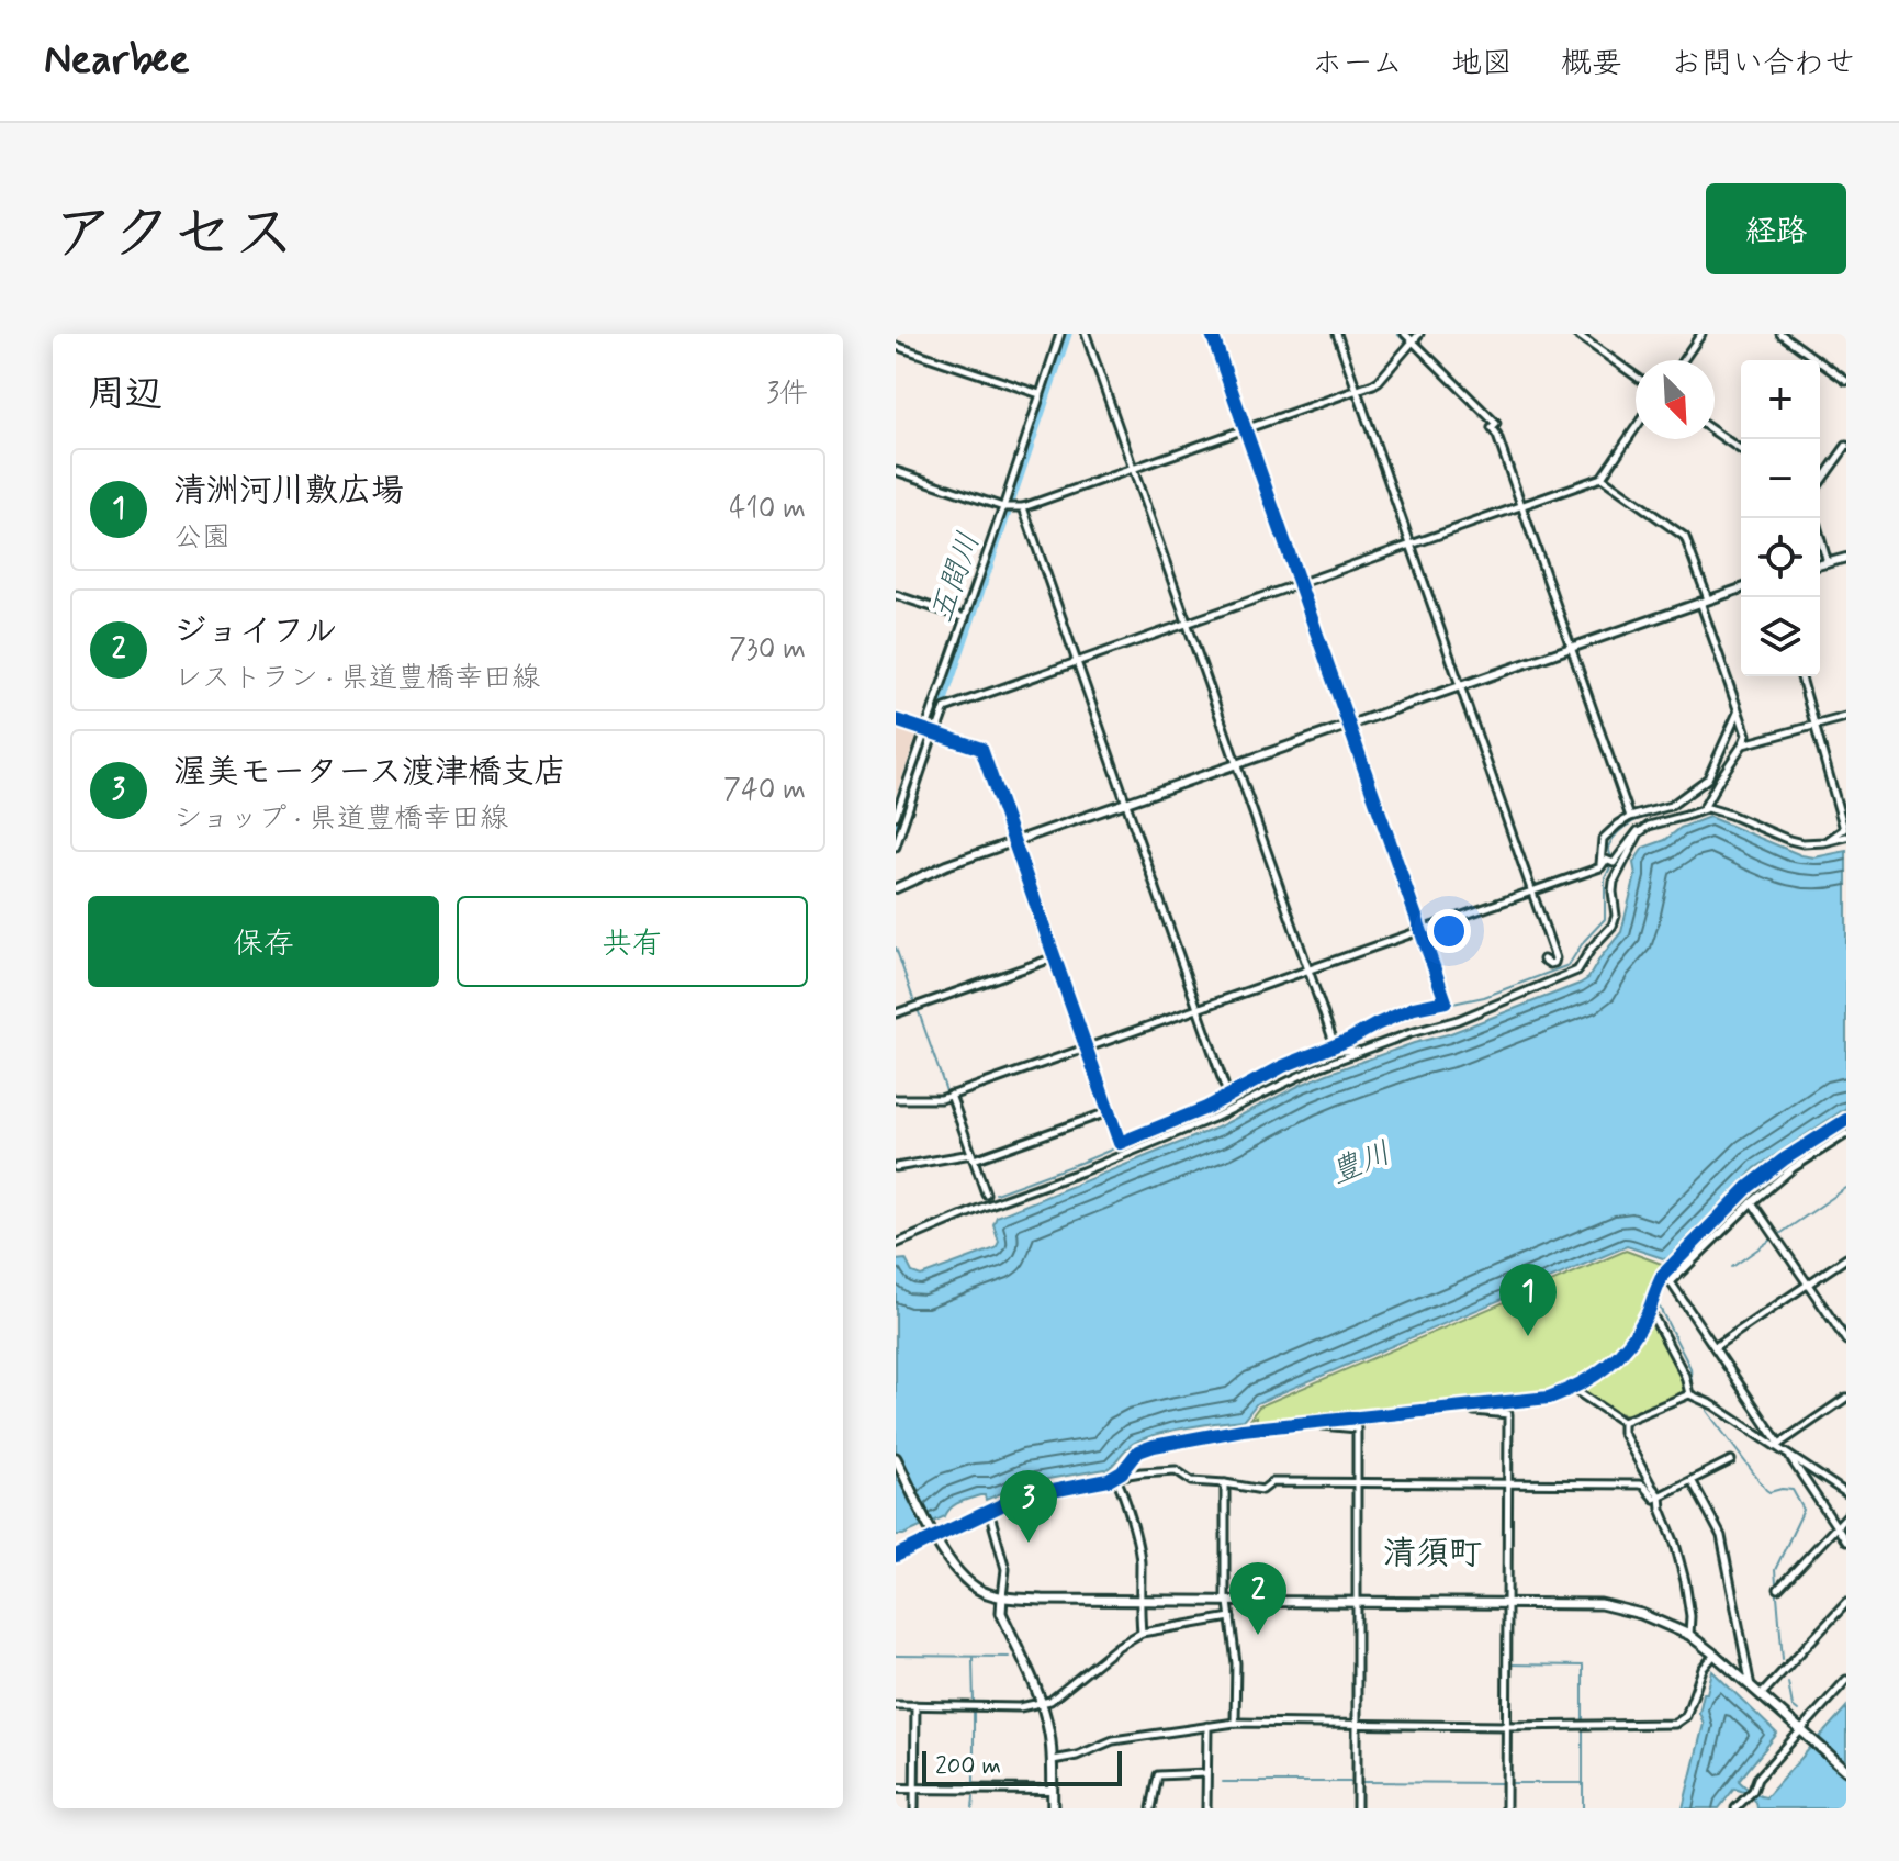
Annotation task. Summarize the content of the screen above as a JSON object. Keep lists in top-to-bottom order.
{
  "districts": ["清須町"],
  "water": ["五間川", "豊川"],
  "scale_bar": "200 m",
  "north": "bottom right",
  "page": {
    "header": "Nearbee",
    "nav": [
      "ホーム",
      "地図",
      "概要",
      "お問い合わせ"
    ],
    "title": "アクセス",
    "buttons": [
      "経路",
      ["保存", "共有"]
    ],
    "heading": ["周辺", "3件"],
    "map_buttons": ["+", "−"],
    "list": [
      {
        "mark": "1",
        "name": "清洲河川敷広場",
        "note": "公園",
        "value": "410 m"
      },
      {
        "mark": "2",
        "name": "ジョイフル",
        "note": "レストラン · 県道豊橋幸田線",
        "value": "730 m"
      },
      {
        "mark": "3",
        "name": "渥美モータース渡津橋支店",
        "note": "ショップ · 県道豊橋幸田線",
        "value": "740 m"
      }
    ],
    "pins": ["1", "3", "2"],
    "scale": "200 m"
  }
}
